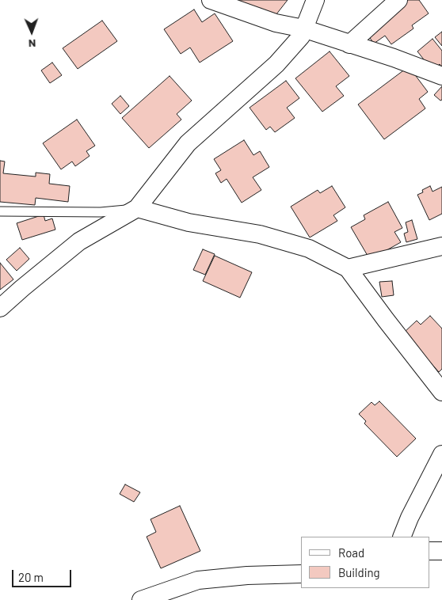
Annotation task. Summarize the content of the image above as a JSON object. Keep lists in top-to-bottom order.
{
  "legend": ["Road", "Building"],
  "scale_bar": "20 m",
  "north": "bottom"
}
